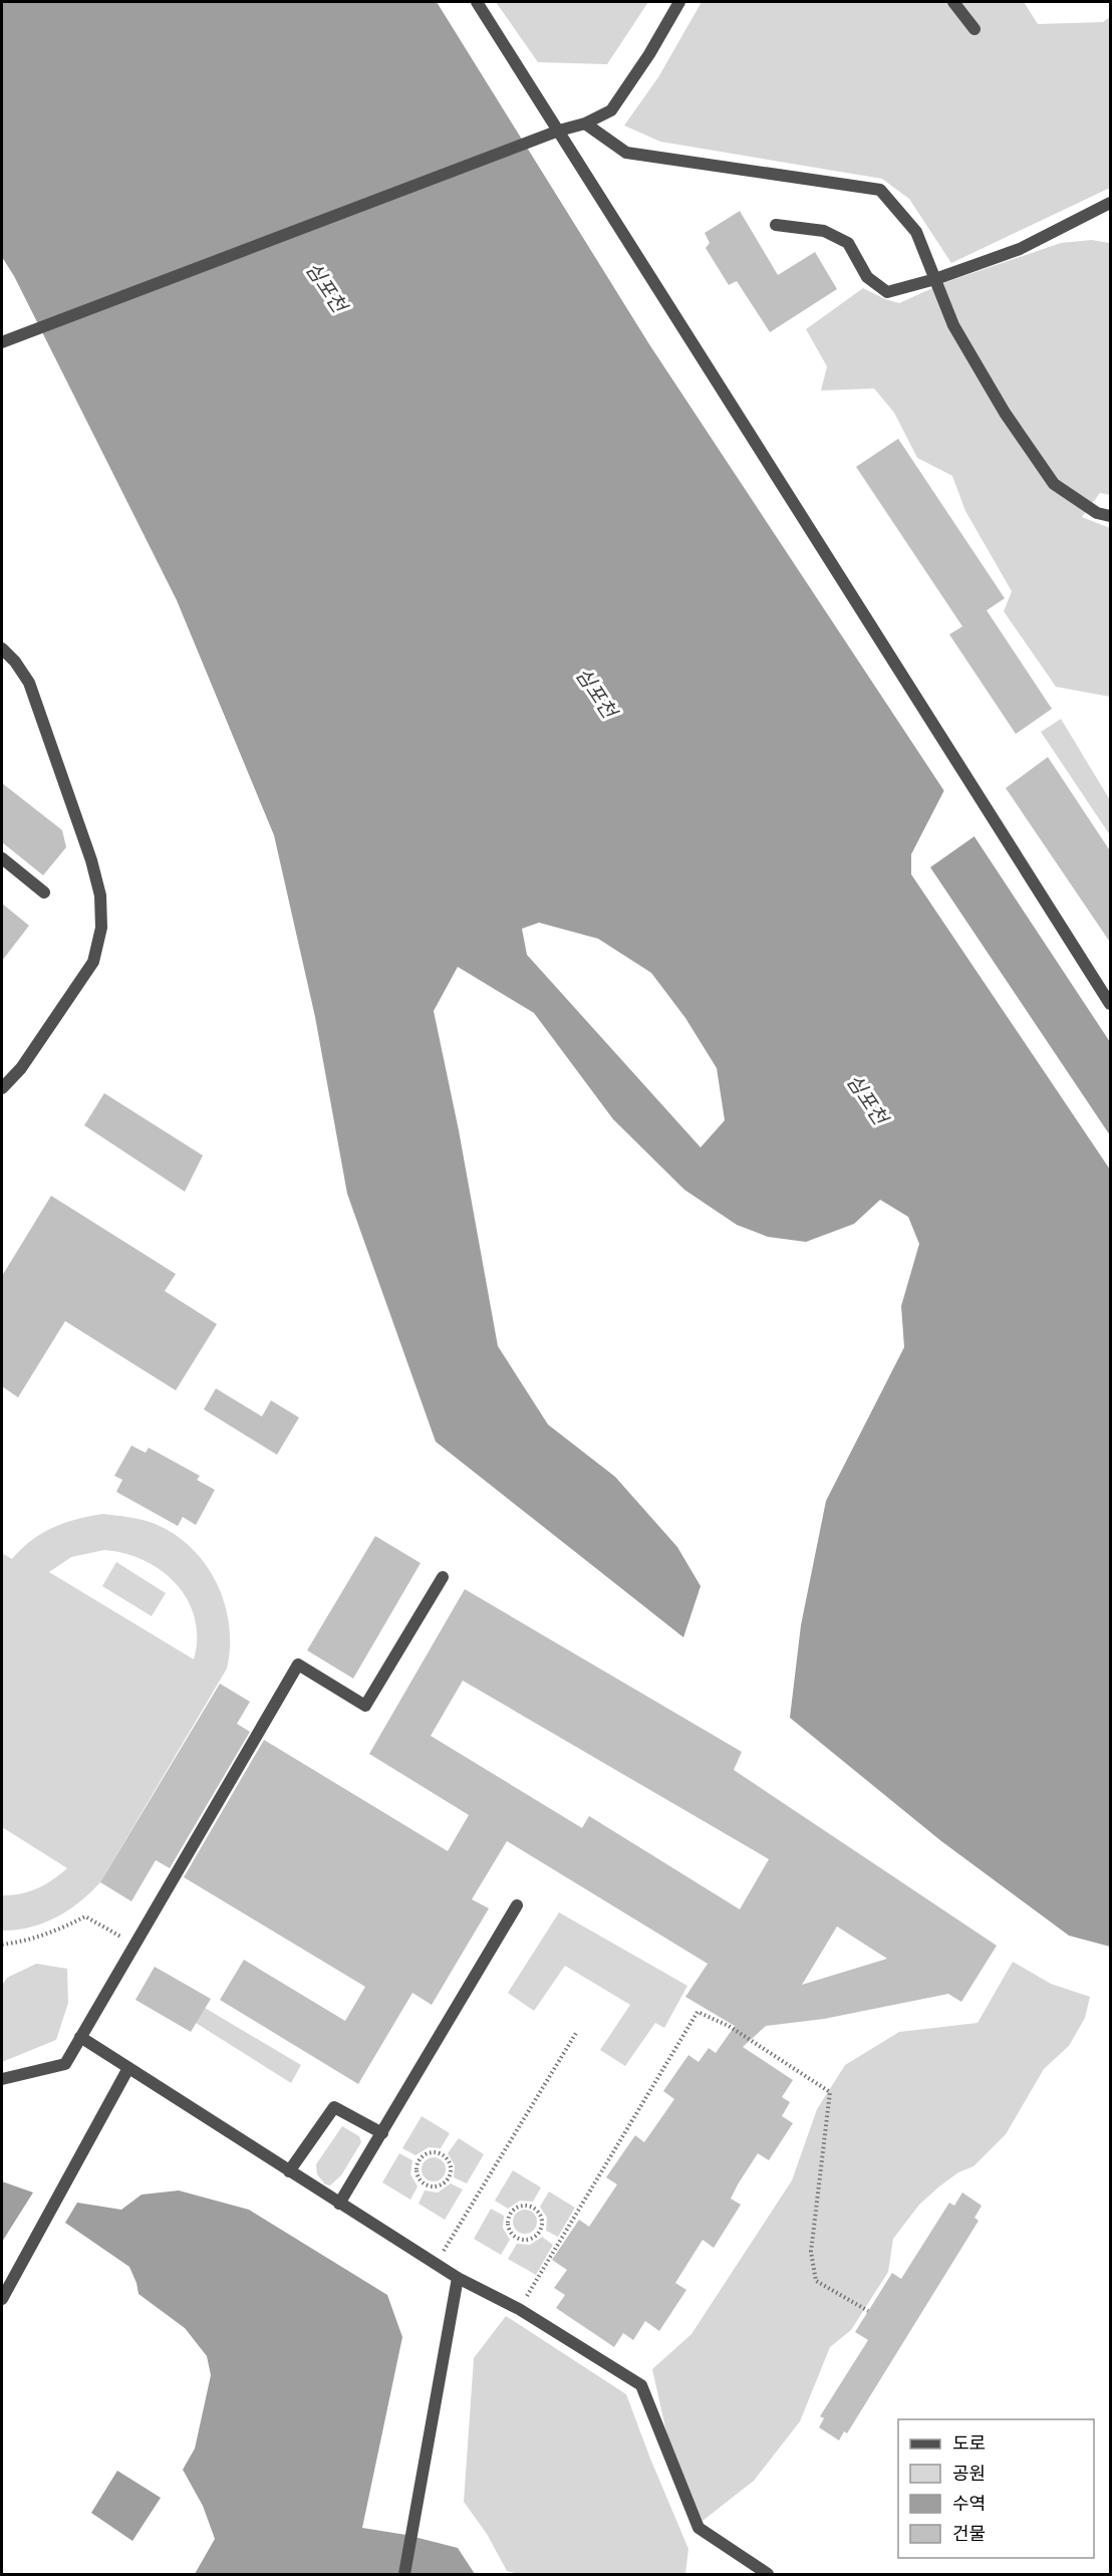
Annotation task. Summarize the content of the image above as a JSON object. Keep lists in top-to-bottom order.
{
  "water": ["심포천"],
  "legend": [
    "도로",
    "공원",
    "수역",
    "건물"
  ]
}
